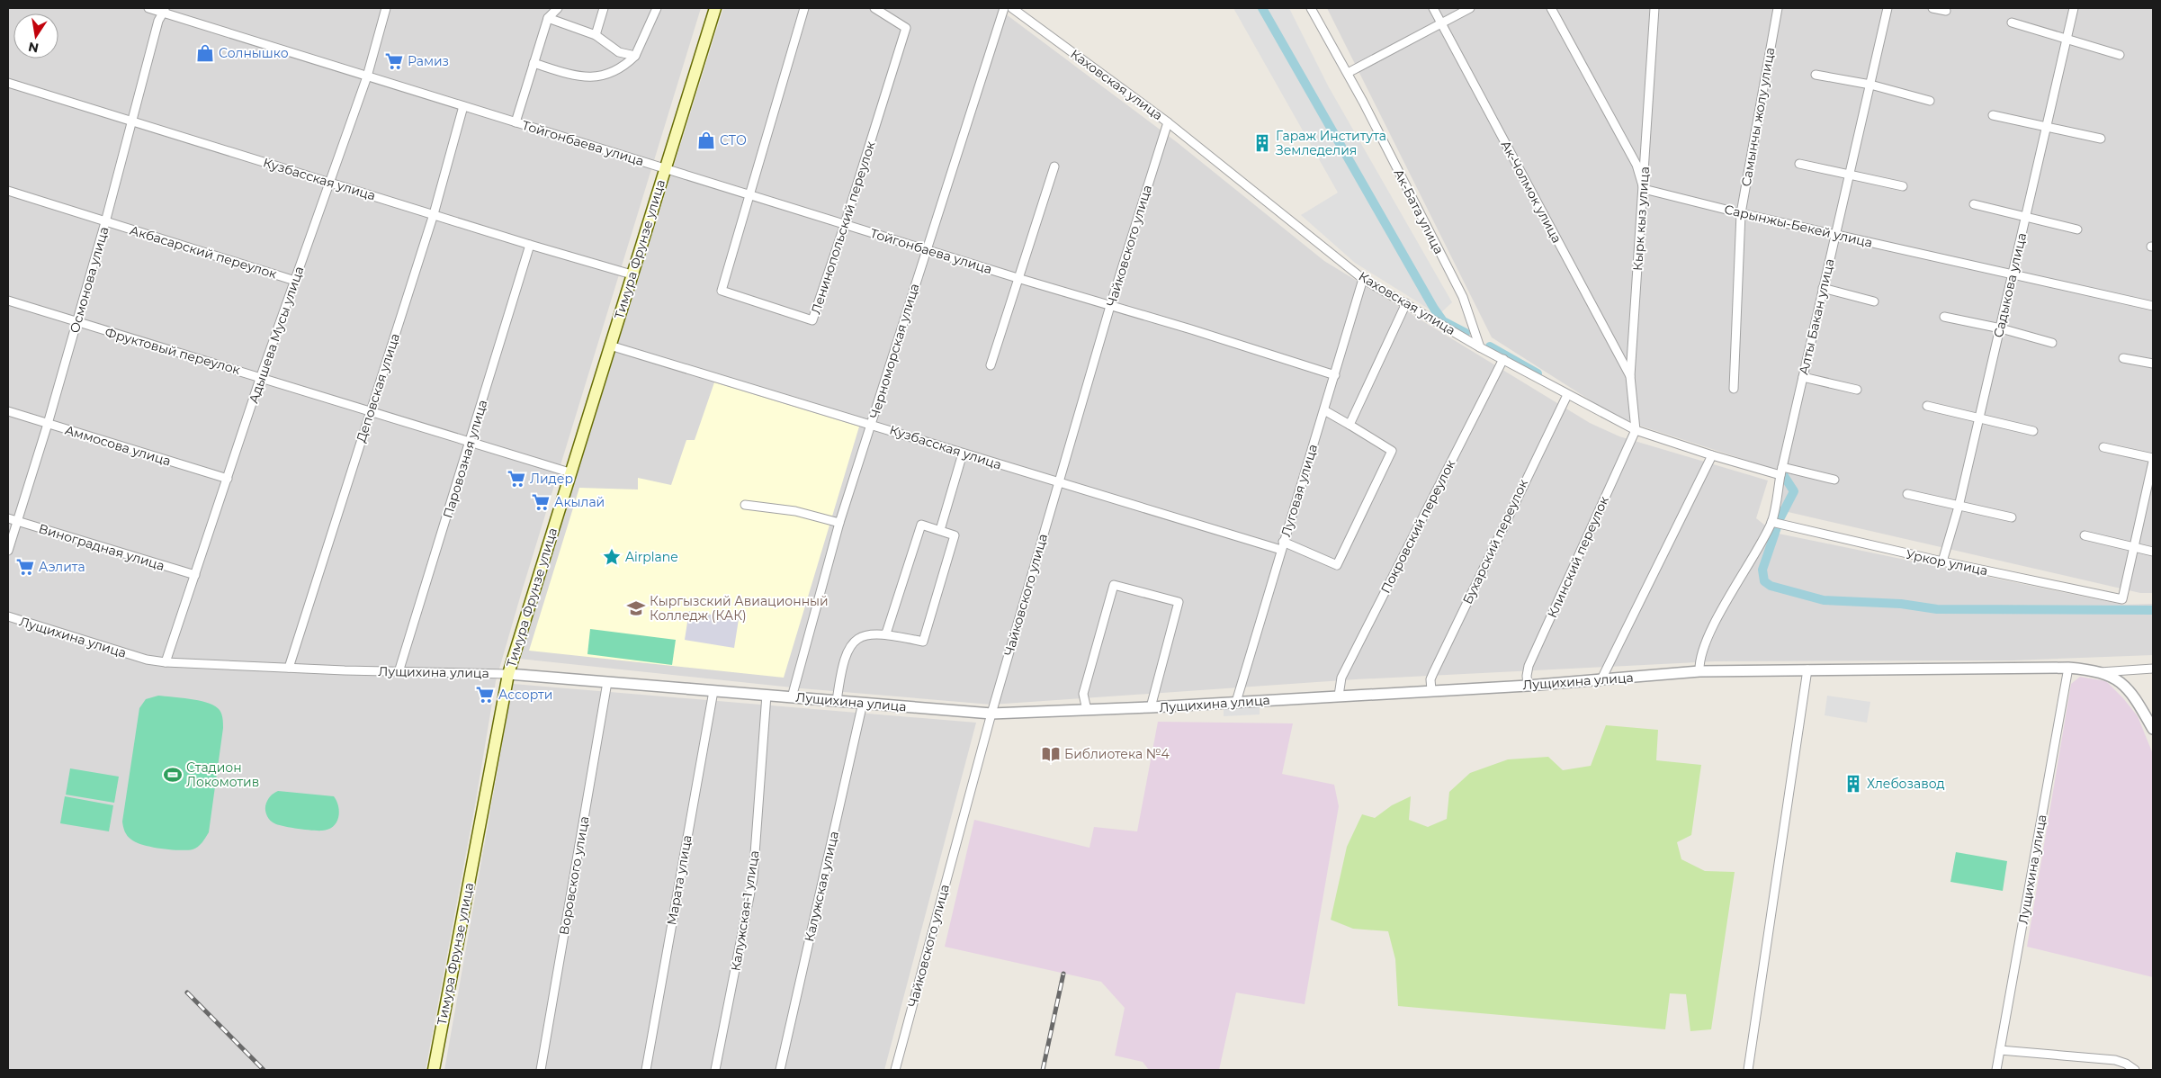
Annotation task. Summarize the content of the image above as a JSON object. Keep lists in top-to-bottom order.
{
  "streets": {
    "main road": ["Тимура Фрунзе улица"],
    "street": [
      "Каховская улица",
      "Самынчы жолу улица",
      "Тойгонбаева улица",
      "Кузбасская улица",
      "Ак-Чолмок улица",
      "Ак-Бата улица",
      "Кырк кыз улица",
      "Сарынжы-Бекей улица",
      "Ленинопольский переулок",
      "Чайковского улица",
      "Акбасарский переулок",
      "Осмонова улица",
      "Садыкова улица",
      "Алты Бакан улица",
      "Адышева Мусы улица",
      "Фруктовый переулок",
      "Черноморская улица",
      "Деповская улица",
      "Аммосова улица",
      "Паровозная улица",
      "Луговая улица",
      "Покровский переулок",
      "Бухарский переулок",
      "Виноградная улица",
      "Клинский переулок",
      "Уркор улица",
      "Лущихина улица",
      "Воровского улица",
      "Марата улица",
      "Калужская улица",
      "Калужская-1 улица"
    ]
  },
  "crossings": [
    ["Каховская улица", "Ак-Бата улица"],
    ["Каховская улица", "Кырк кыз улица"],
    ["Каховская улица", "Чайковского улица"],
    ["Каховская улица", "Алты Бакан улица"],
    ["Каховская улица", "Луговая улица"],
    ["Каховская улица", "Покровский переулок"],
    ["Каховская улица", "Бухарский переулок"],
    ["Каховская улица", "Клинский переулок"],
    ["Самынчы жолу улица", "Сарынжы-Бекей улица"],
    ["Тойгонбаева улица", "Ленинопольский переулок"],
    ["Тойгонбаева улица", "Чайковского улица"],
    ["Тойгонбаева улица", "Тимура Фрунзе улица"],
    ["Тойгонбаева улица", "Осмонова улица"],
    ["Тойгонбаева улица", "Адышева Мусы улица"],
    ["Тойгонбаева улица", "Черноморская улица"],
    ["Тойгонбаева улица", "Деповская улица"],
    ["Тойгонбаева улица", "Луговая улица"],
    ["Кузбасская улица", "Чайковского улица"],
    ["Кузбасская улица", "Тимура Фрунзе улица"],
    ["Кузбасская улица", "Осмонова улица"],
    ["Кузбасская улица", "Адышева Мусы улица"],
    ["Кузбасская улица", "Черноморская улица"],
    ["Кузбасская улица", "Деповская улица"],
    ["Кузбасская улица", "Паровозная улица"],
    ["Кузбасская улица", "Луговая улица"],
    ["Ак-Чолмок улица", "Кырк кыз улица"],
    ["Кырк кыз улица", "Сарынжы-Бекей улица"],
    ["Кырк кыз улица", "Клинский переулок"],
    ["Сарынжы-Бекей улица", "Садыкова улица"],
    ["Сарынжы-Бекей улица", "Алты Бакан улица"],
    ["Чайковского улица", "Лущихина улица"],
    ["Тимура Фрунзе улица", "Фруктовый переулок"],
    ["Тимура Фрунзе улица", "Лущихина улица"],
    ["Акбасарский переулок", "Осмонова улица"],
    ["Акбасарский переулок", "Адышева Мусы улица"],
    ["Осмонова улица", "Фруктовый переулок"],
    ["Осмонова улица", "Аммосова улица"],
    ["Осмонова улица", "Виноградная улица"],
    ["Садыкова улица", "Уркор улица"],
    ["Алты Бакан улица", "Уркор улица"],
    ["Адышева Мусы улица", "Фруктовый переулок"],
    ["Адышева Мусы улица", "Аммосова улица"],
    ["Адышева Мусы улица", "Виноградная улица"],
    ["Адышева Мусы улица", "Лущихина улица"],
    ["Фруктовый переулок", "Деповская улица"],
    ["Фруктовый переулок", "Паровозная улица"],
    ["Черноморская улица", "Лущихина улица"],
    ["Деповская улица", "Лущихина улица"],
    ["Паровозная улица", "Лущихина улица"],
    ["Луговая улица", "Лущихина улица"],
    ["Покровский переулок", "Лущихина улица"],
    ["Бухарский переулок", "Лущихина улица"],
    ["Клинский переулок", "Лущихина улица"],
    ["Лущихина улица", "Воровского улица"],
    ["Лущихина улица", "Марата улица"],
    ["Лущихина улица", "Калужская улица"],
    ["Лущихина улица", "Калужская-1 улица"]
  ],
  "places": {
    "shop": ["Солнышко", "СТО"],
    "supermarket": [
      "Рамиз",
      "Лидер",
      "Акылай",
      "Аэлита",
      "Ассорти"
    ],
    "building": ["Гараж Института Земледелия", "Хлебозавод"],
    "place": ["Airplane"],
    "school or university": ["Кыргызский Авиационный Колледж (КАК)"],
    "library": ["Библиотека №4"],
    "sports": ["Стадион Локомотив"]
  },
  "north": "bottom"
}
